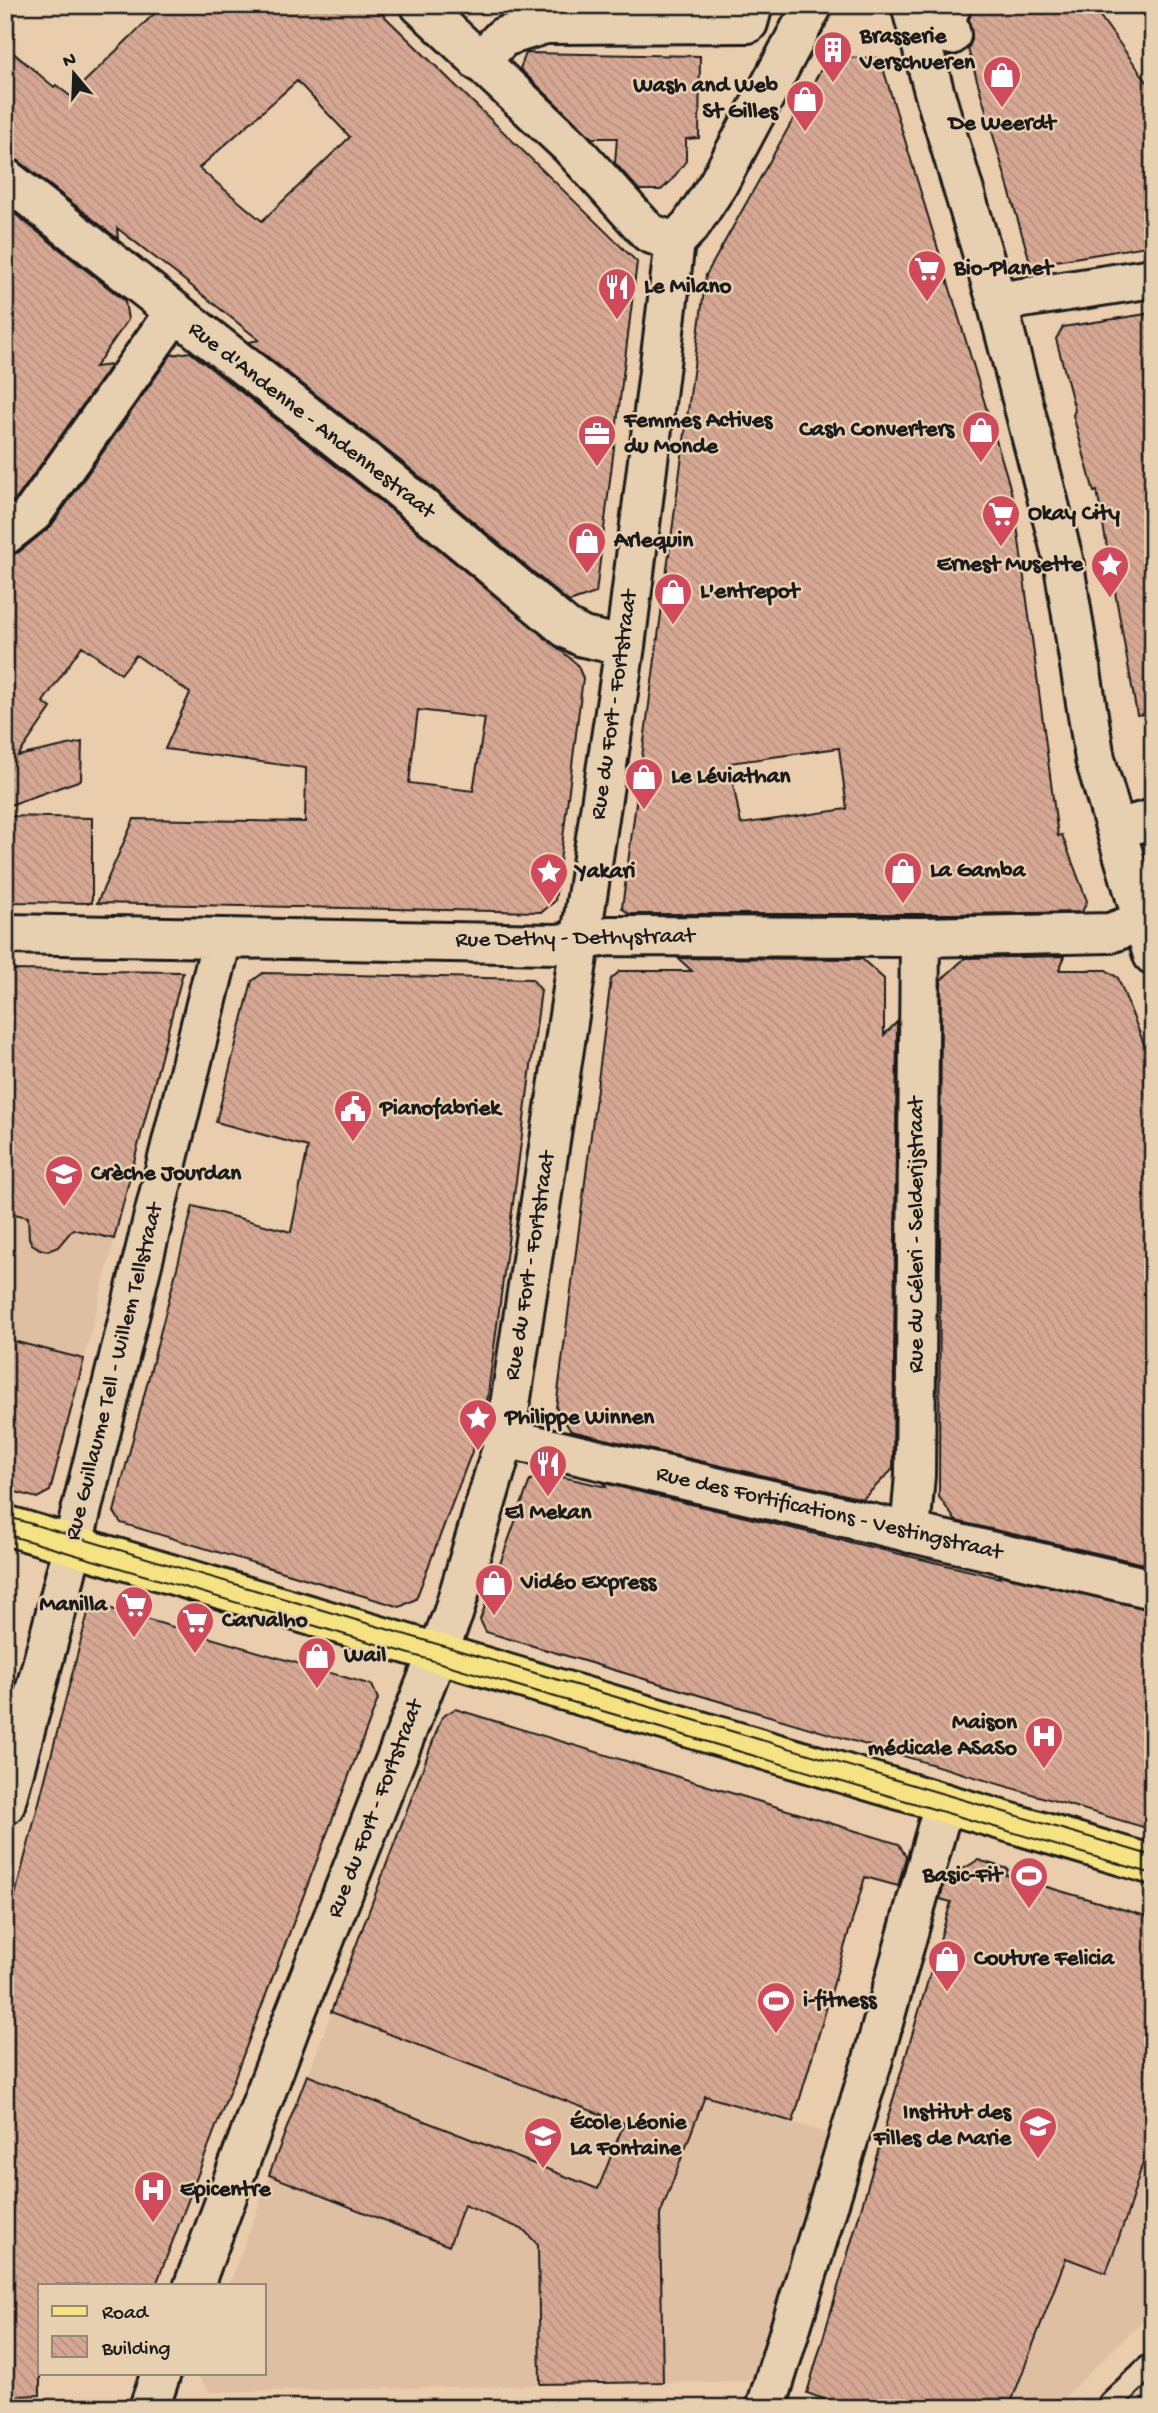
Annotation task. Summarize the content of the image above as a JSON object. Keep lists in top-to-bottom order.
{
  "streets": {
    "street": [
      "Rue d'Andenne - Andennestraat",
      "Rue du Fort - Fortstraat",
      "Rue Dethy - Dethystraat",
      "Rue du Céleri - Selderijstraat",
      "Rue Guillaume Tell - Willem Tellstraat",
      "Rue des Fortifications - Vestingstraat"
    ]
  },
  "crossings": [
    ["Rue d'Andenne - Andennestraat", "Rue du Fort - Fortstraat"],
    ["Rue du Fort - Fortstraat", "Rue Dethy - Dethystraat"],
    ["Rue du Fort - Fortstraat", "Rue des Fortifications - Vestingstraat"],
    ["Rue Dethy - Dethystraat", "Rue du Céleri - Selderijstraat"],
    ["Rue Dethy - Dethystraat", "Rue Guillaume Tell - Willem Tellstraat"],
    ["Rue du Céleri - Selderijstraat", "Rue des Fortifications - Vestingstraat"]
  ],
  "places": {
    "building": ["Brasserie Verschueren"],
    "shop": [
      "De Weerdt",
      "Wash and Web St Gilles",
      "Cash Converters",
      "Arlequin",
      "L'entrepot",
      "Le Léviathan",
      "La Gamba",
      "Vidéo Express",
      "Wail",
      "Couture Felicia"
    ],
    "supermarket": [
      "Bio-Planet",
      "Okay City",
      "Manilla",
      "Carvalho"
    ],
    "restaurant": ["Le Milano", "El Mekan"],
    "office": ["Femmes Actives du Monde"],
    "place": ["Ernest Musette", "Yakari", "Philippe Winnen"],
    "public building": ["Pianofabriek"],
    "school or university": ["Crèche Jourdan", "Institut des Filles de Marie", "École Léonie La Fontaine"],
    "hospital": ["Maison médicale ASaSo", "Epicentre"],
    "sports": ["Basic-Fit", "i-fitness"]
  },
  "legend": ["Road", "Building"],
  "north": "top"
}
